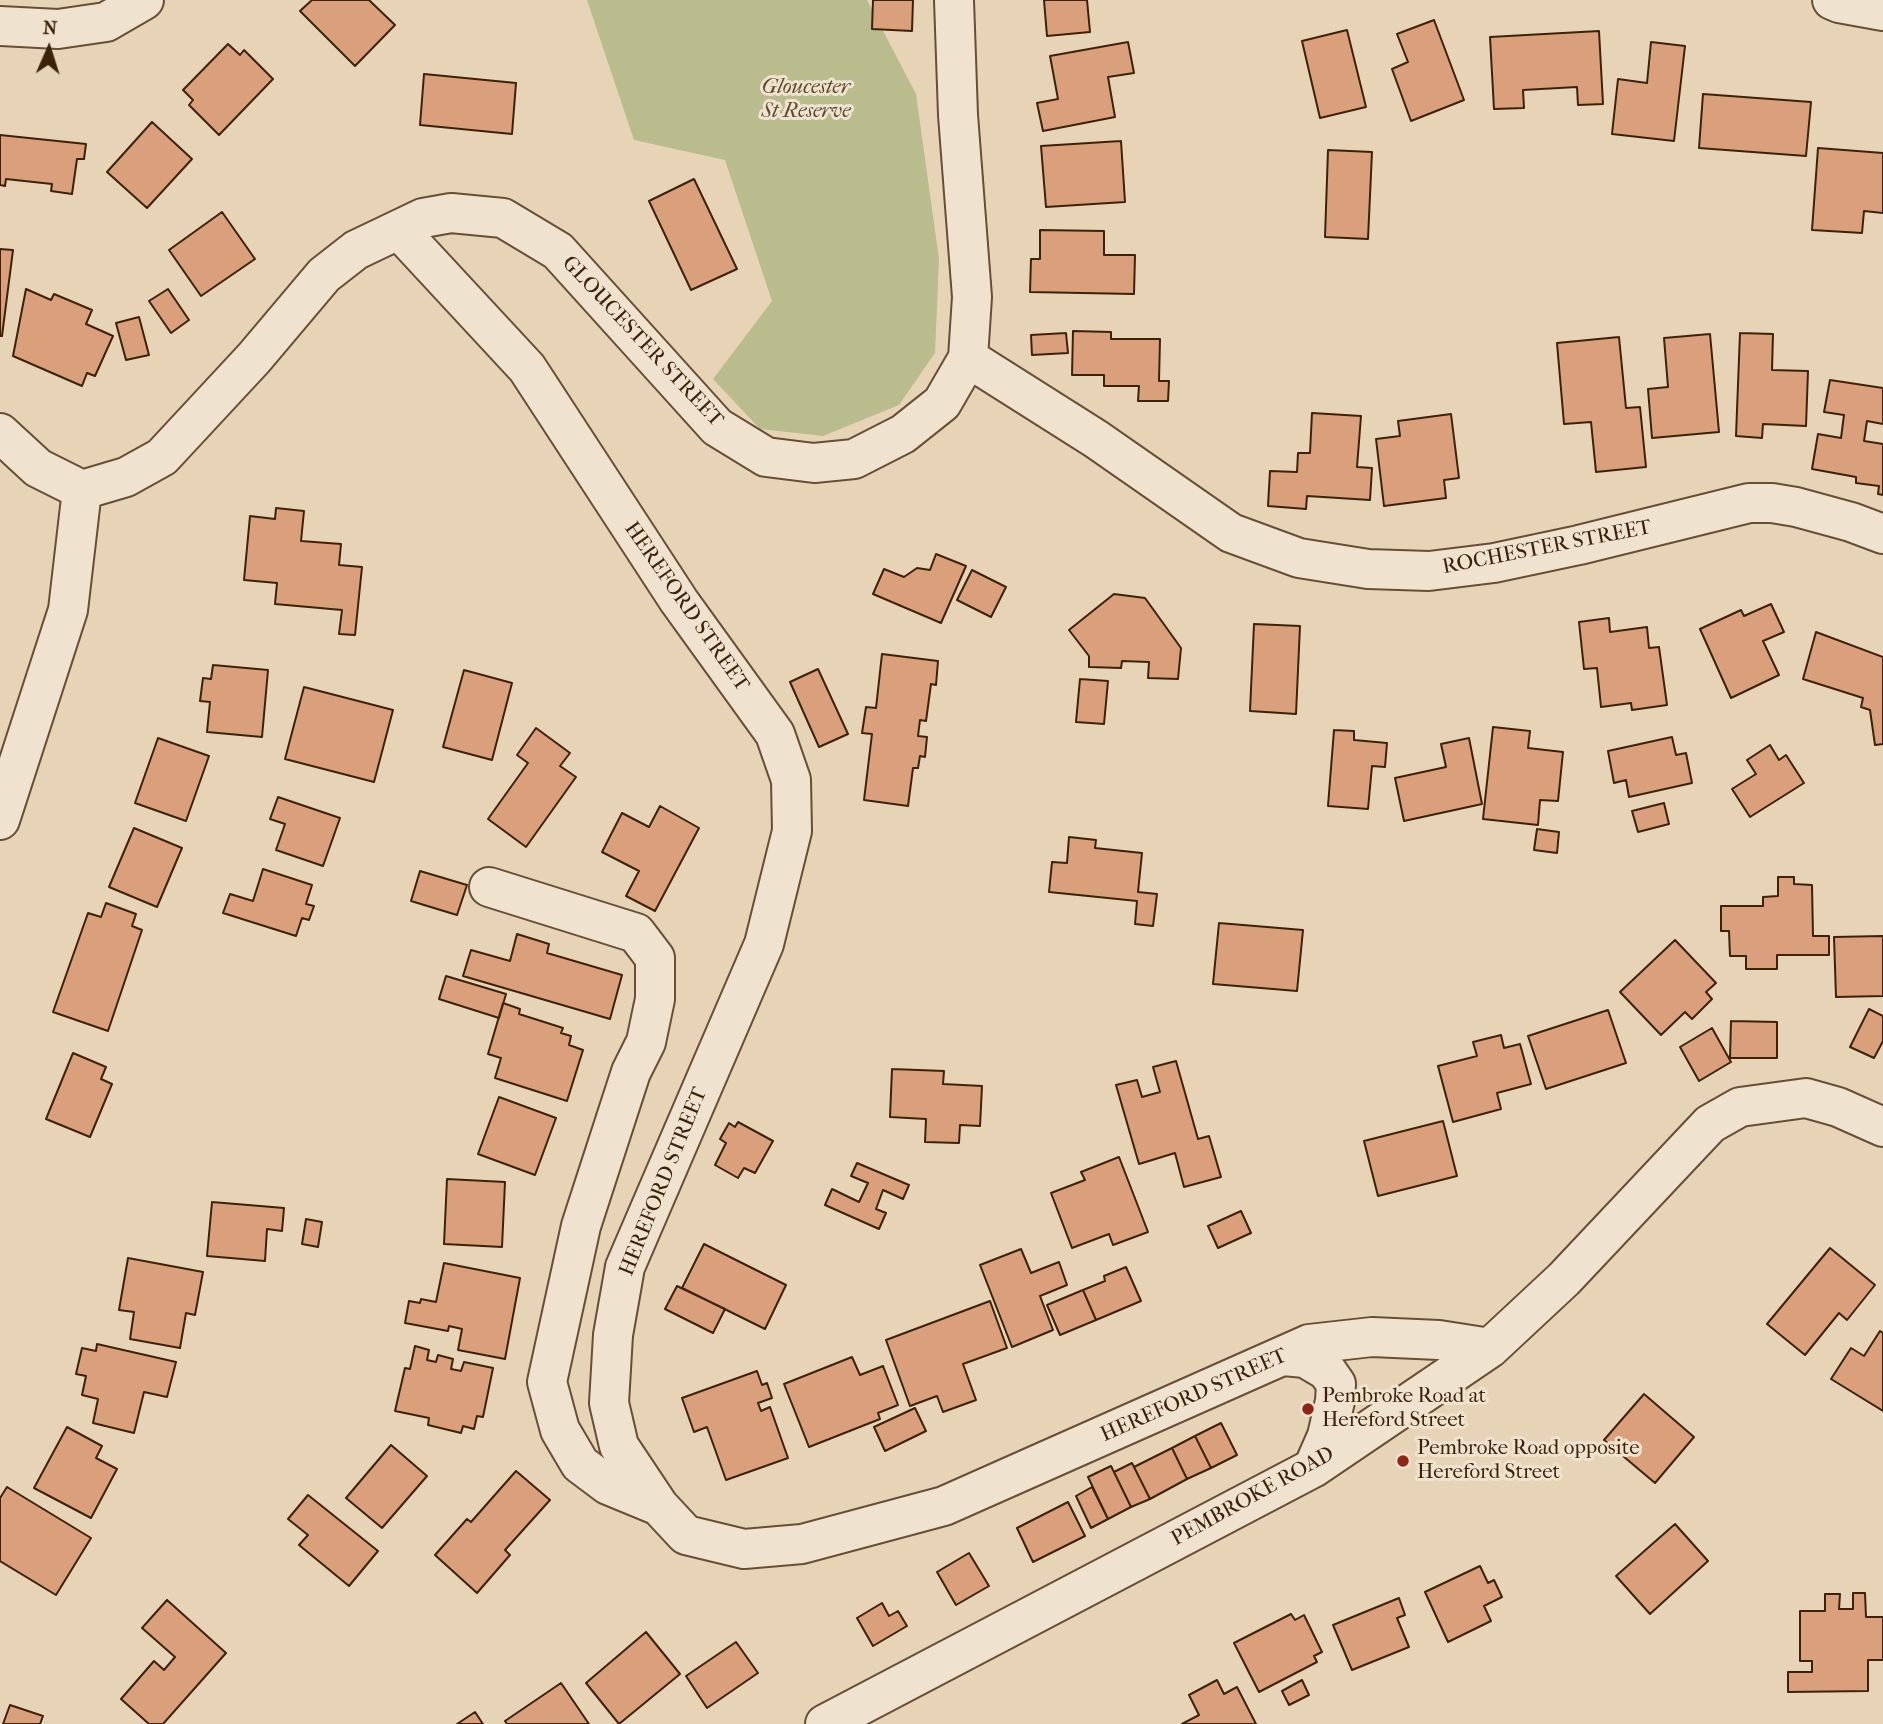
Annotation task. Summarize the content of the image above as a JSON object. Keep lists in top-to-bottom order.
{
  "streets": {
    "street": [
      "GLOUCESTER STREET",
      "ROCHESTER STREET",
      "HEREFORD STREET",
      "PEMBROKE ROAD"
    ]
  },
  "crossings": [
    ["GLOUCESTER STREET", "ROCHESTER STREET"],
    ["GLOUCESTER STREET", "HEREFORD STREET"],
    ["HEREFORD STREET", "PEMBROKE ROAD"]
  ],
  "parks": ["Gloucester St Reserve"],
  "places": ["Pembroke Road at Hereford Street", "Pembroke Road opposite Hereford Street"],
  "north": "top"
}
